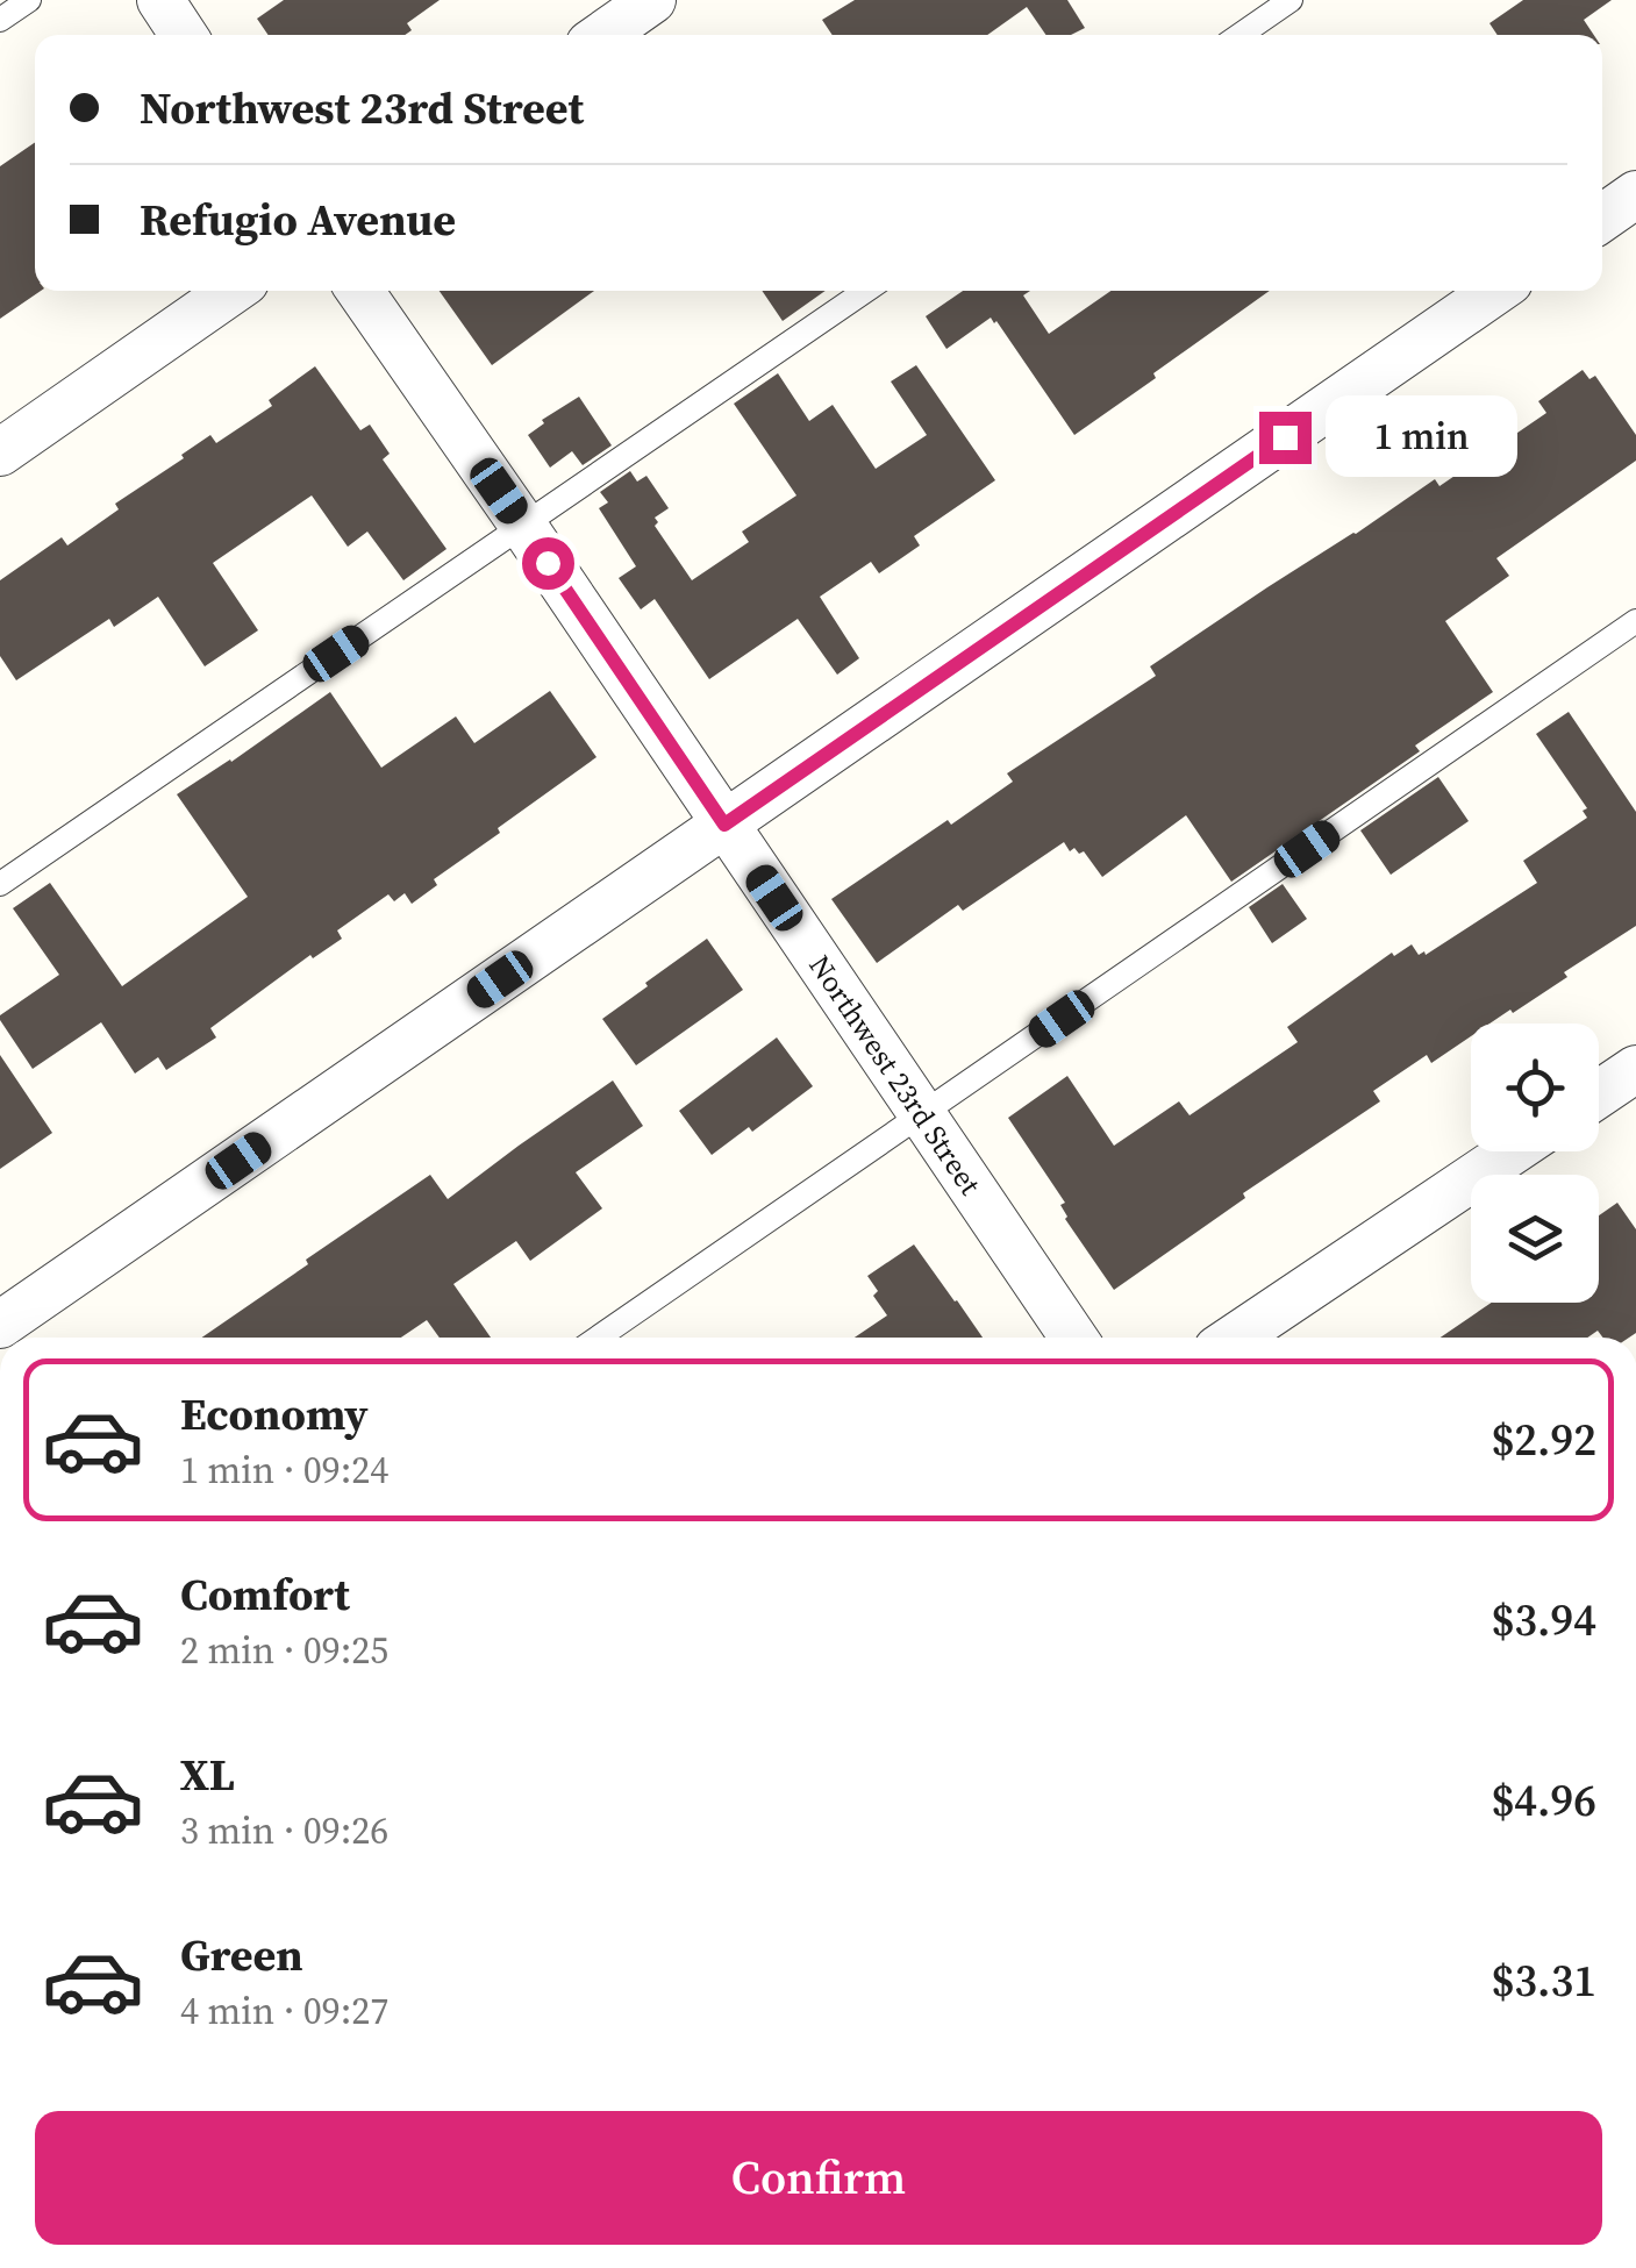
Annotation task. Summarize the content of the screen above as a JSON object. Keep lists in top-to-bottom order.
{
  "streets": {
    "street": ["Northwest 23rd Street"]
  },
  "page": {
    "banner": ["Northwest 23rd Street", "Refugio Avenue"],
    "bubble": "1 min",
    "list": [
      {
        "name": "Economy",
        "note": "1 min · 09:24",
        "value": "$2.92"
      },
      {
        "name": "Comfort",
        "note": "2 min · 09:25",
        "value": "$3.94"
      },
      {
        "name": "XL",
        "note": "3 min · 09:26",
        "value": "$4.96"
      },
      {
        "name": "Green",
        "note": "4 min · 09:27",
        "value": "$3.31"
      }
    ],
    "buttons": "Confirm"
  }
}
